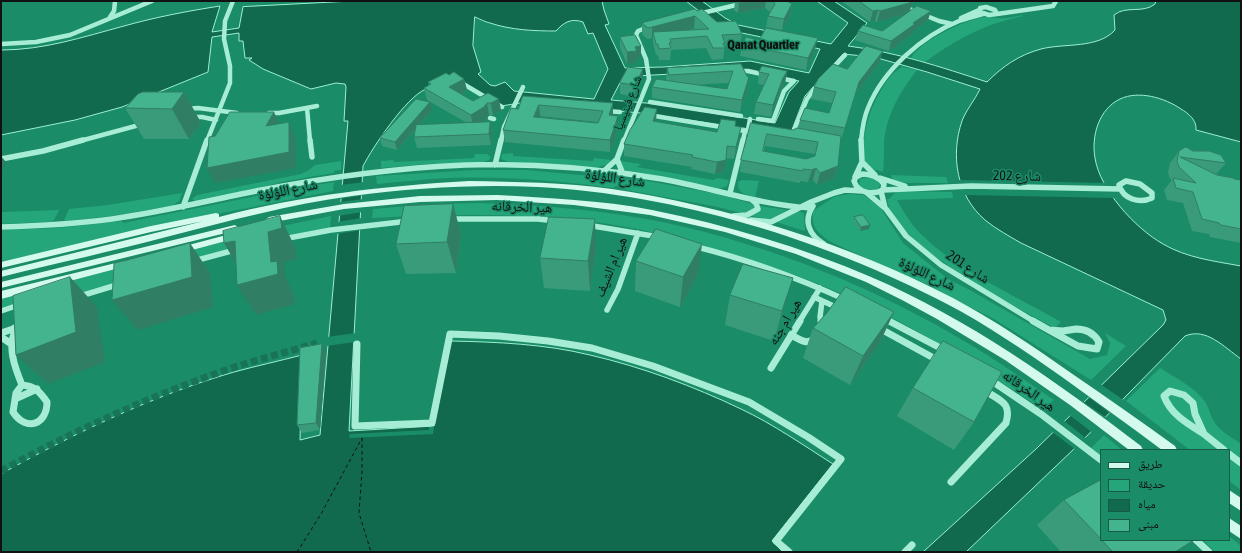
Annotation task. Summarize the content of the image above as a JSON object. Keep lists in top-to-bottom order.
{
  "streets": {
    "main road": ["شارع اللؤلؤة"],
    "street": [
      "شارع فينيسيا",
      "شارع 202",
      "هير الخرقانه",
      "هير ام الشيف",
      "شارع 201",
      "هير ام جنه"
    ]
  },
  "crossings": [
    ["شارع 202", "شارع 201"]
  ],
  "districts": ["Qanat Quartier"],
  "legend": [
    "طريق",
    "حديقة",
    "مياه",
    "مبنى"
  ]
}
